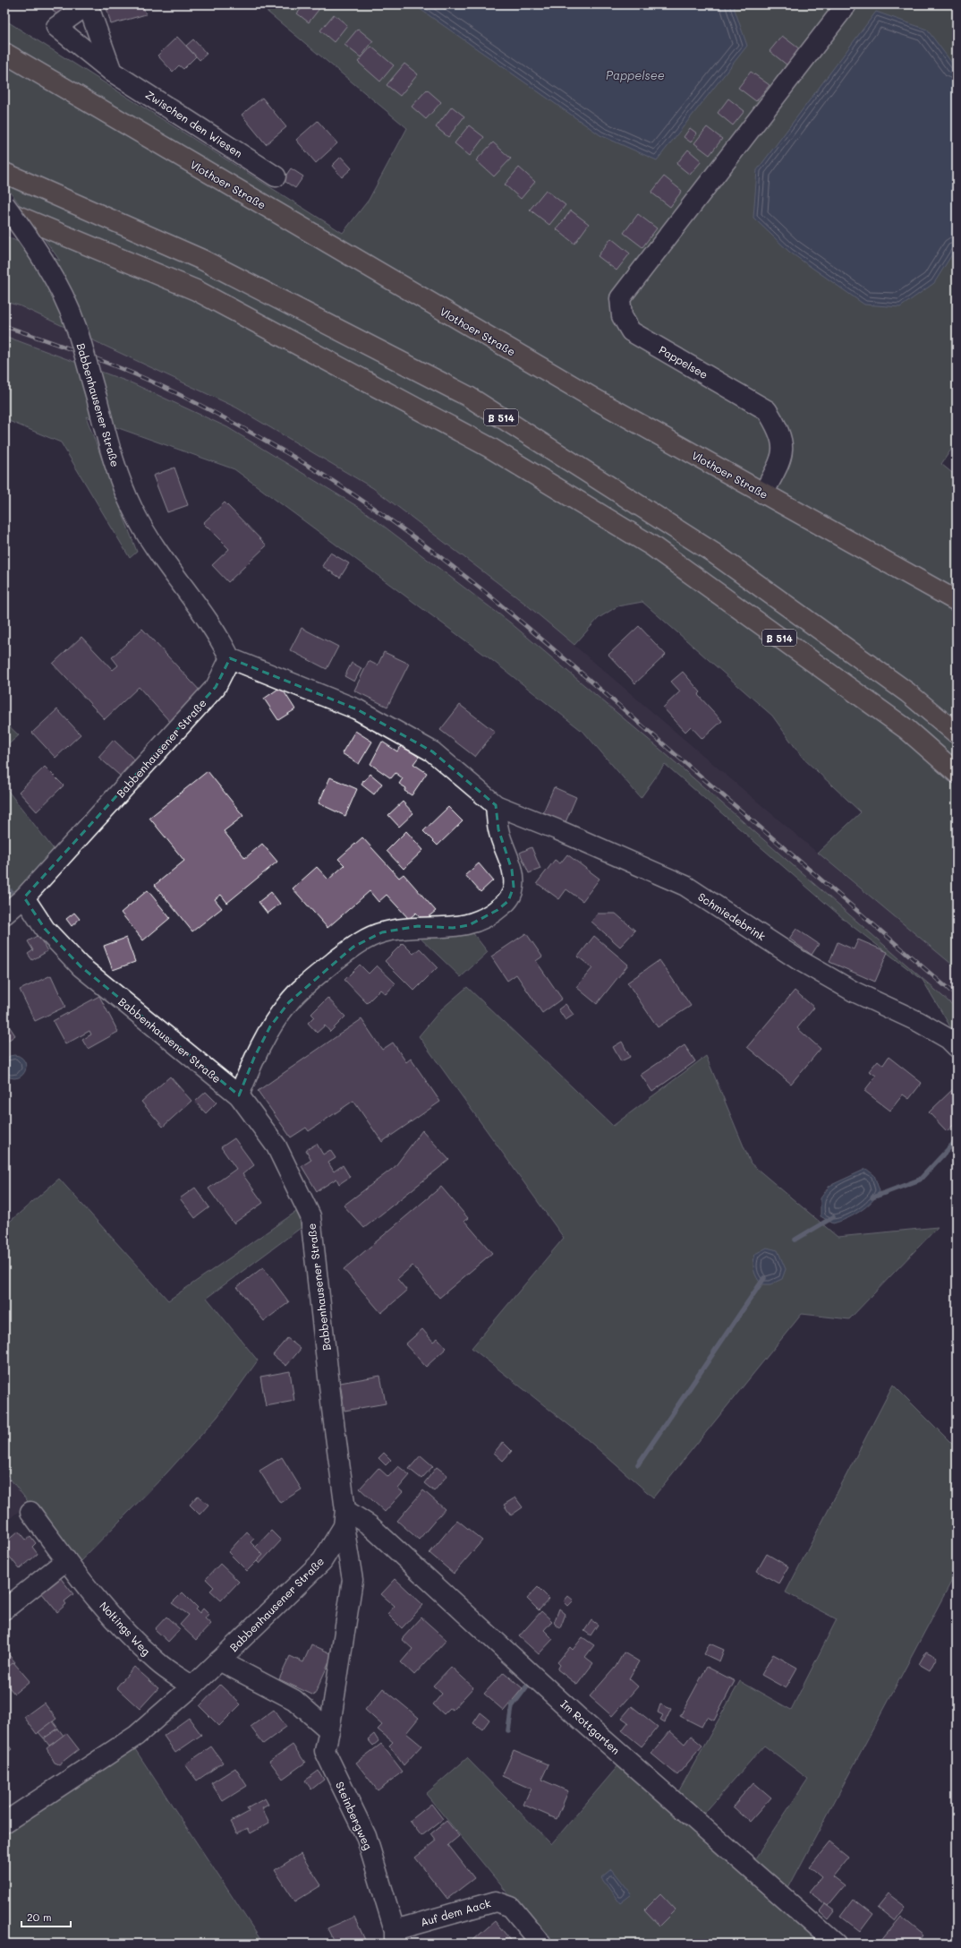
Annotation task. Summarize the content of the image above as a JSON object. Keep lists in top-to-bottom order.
{
  "streets": {
    "main road": ["Vlothoer Straße", "B 514"],
    "street": [
      "Zwischen den Wiesen",
      "Pappelsee",
      "Babbenhausener Straße",
      "Schmiedebrink",
      "Noltings Weg",
      "Im Rottgarten",
      "Steinbergweg",
      "Auf dem Aack"
    ]
  },
  "crossings": [
    ["Vlothoer Straße", "Pappelsee"],
    ["Babbenhausener Straße", "Noltings Weg"],
    ["Babbenhausener Straße", "Im Rottgarten"],
    ["Babbenhausener Straße", "Steinbergweg"],
    ["Im Rottgarten", "Steinbergweg"],
    ["Steinbergweg", "Auf dem Aack"]
  ],
  "water": ["Pappelsee"],
  "scale_bar": "20 m"
}
